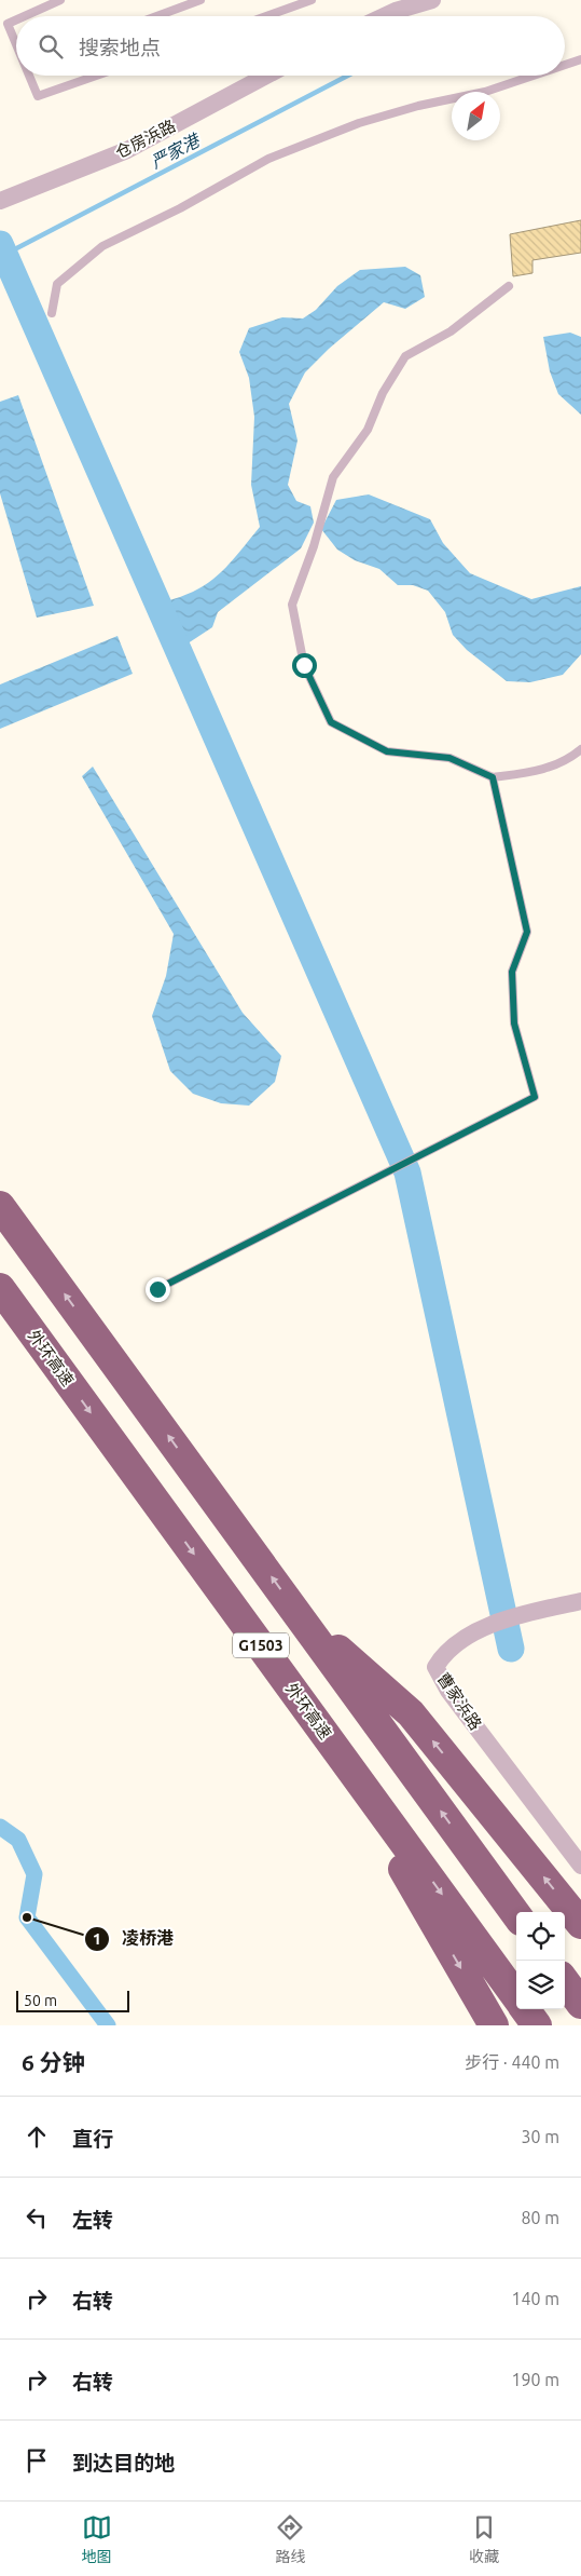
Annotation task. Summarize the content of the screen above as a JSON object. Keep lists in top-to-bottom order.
{
  "streets": {
    "highway": ["外环高速", "G1503"],
    "street": ["仓房浜路", "曹家浜路"]
  },
  "water": ["严家港"],
  "places": ["凌桥港"],
  "scale_bar": "50 m",
  "north": "top right",
  "page": {
    "search": "搜索地点",
    "scale": "50 m",
    "heading": ["6 分钟", "步行 · 440 m"],
    "list": [
      ["直行", "30 m"],
      ["左转", "80 m"],
      ["右转", "140 m"],
      ["右转", "190 m"],
      "到达目的地"
    ],
    "nav": ["地图", "路线", "收藏"]
  }
}
